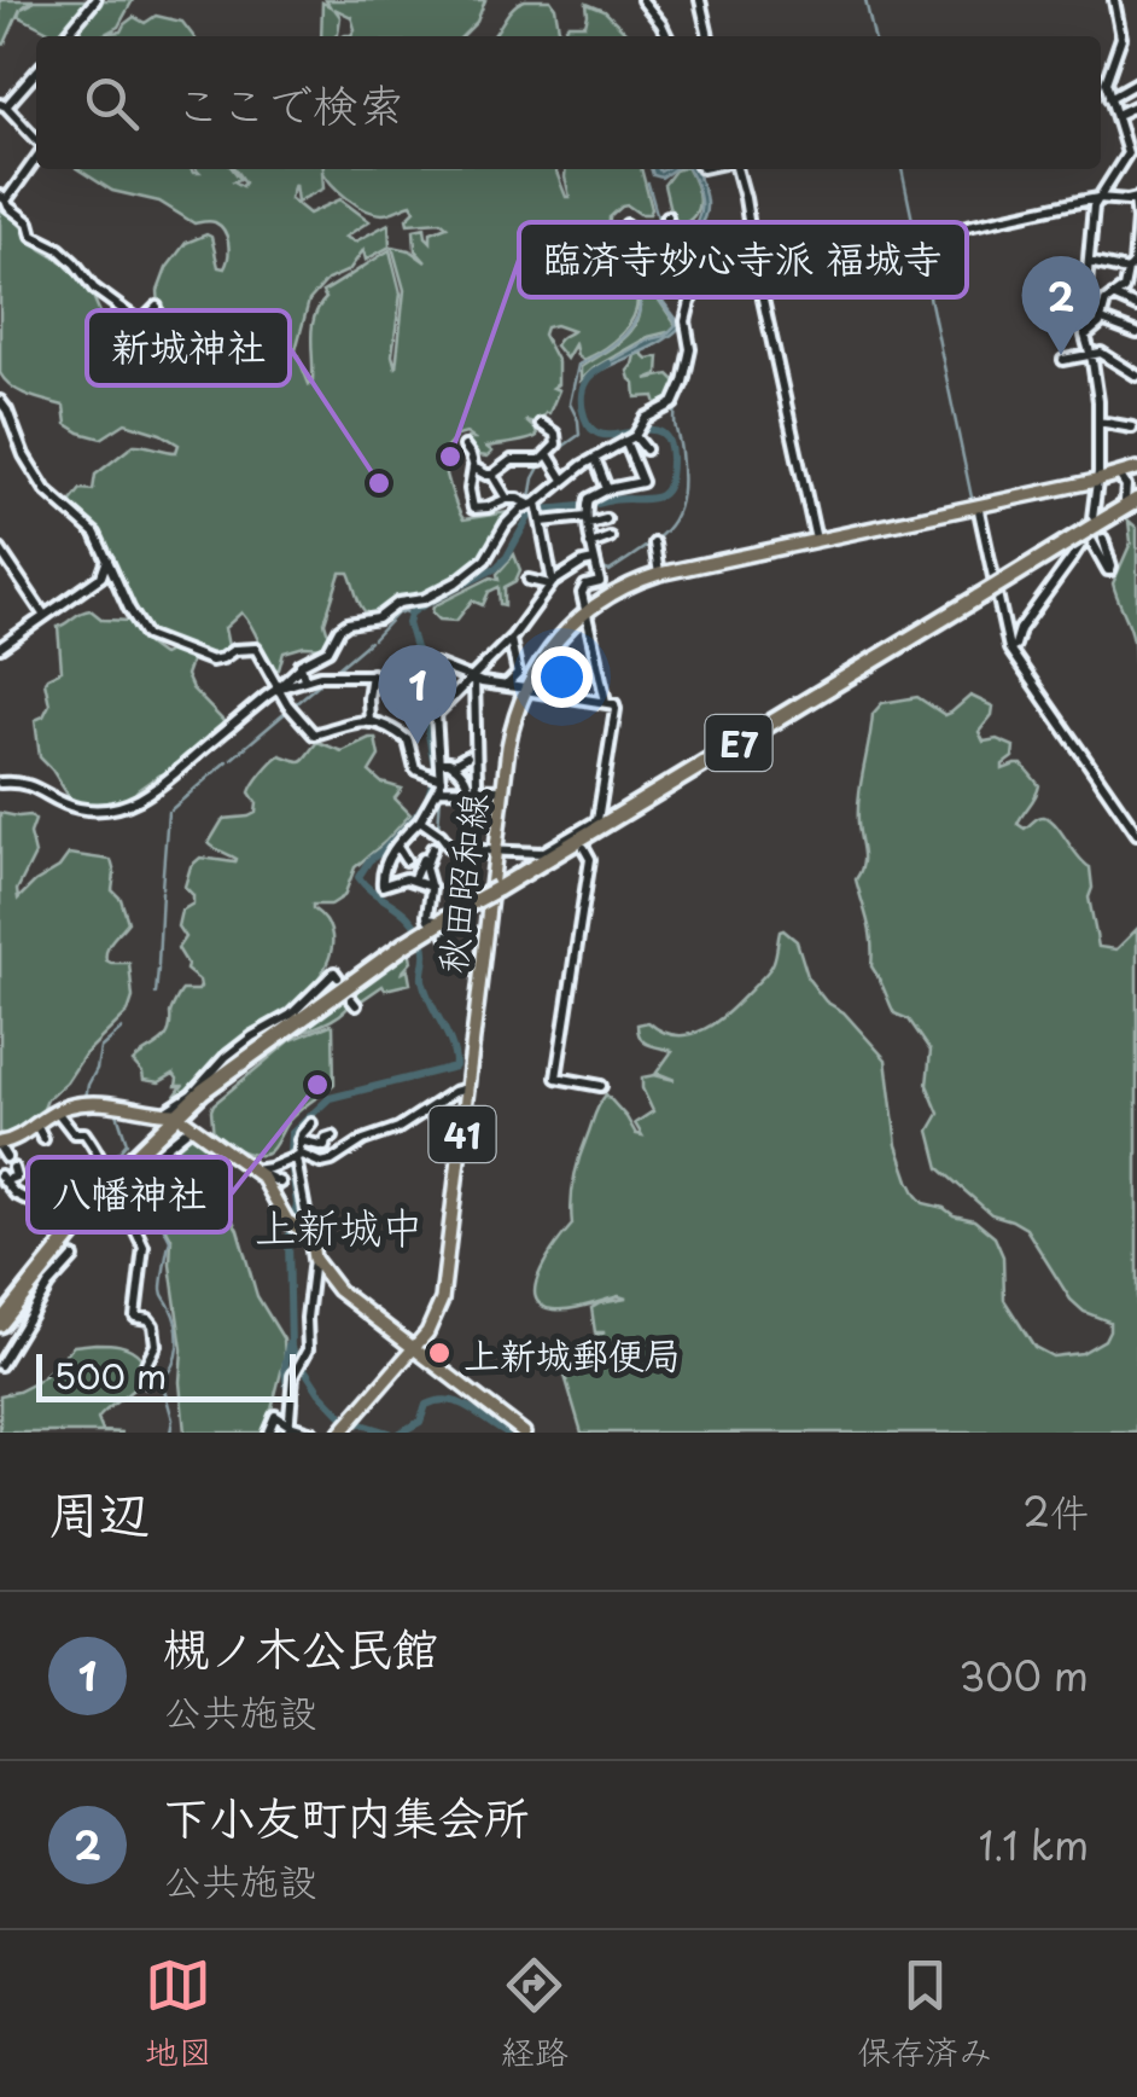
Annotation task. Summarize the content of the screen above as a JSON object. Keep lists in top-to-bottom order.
{
  "streets": {
    "highway": ["E7"],
    "main road": ["秋田昭和線", "41"]
  },
  "districts": ["上新城中"],
  "places": [
    "臨済寺妙心寺派 福城寺",
    "新城神社",
    "八幡神社",
    "上新城郵便局"
  ],
  "scale_bar": "500 m",
  "page": {
    "search": "ここで検索",
    "pins": ["2", "1"],
    "scale": "500 m",
    "heading": ["周辺", "2件"],
    "list": [
      {
        "mark": "1",
        "name": "槻ノ木公民館",
        "note": "公共施設",
        "value": "300 m"
      },
      {
        "mark": "2",
        "name": "下小友町内集会所",
        "note": "公共施設",
        "value": "1.1 km"
      }
    ],
    "nav": ["地図", "経路", "保存済み"]
  }
}
